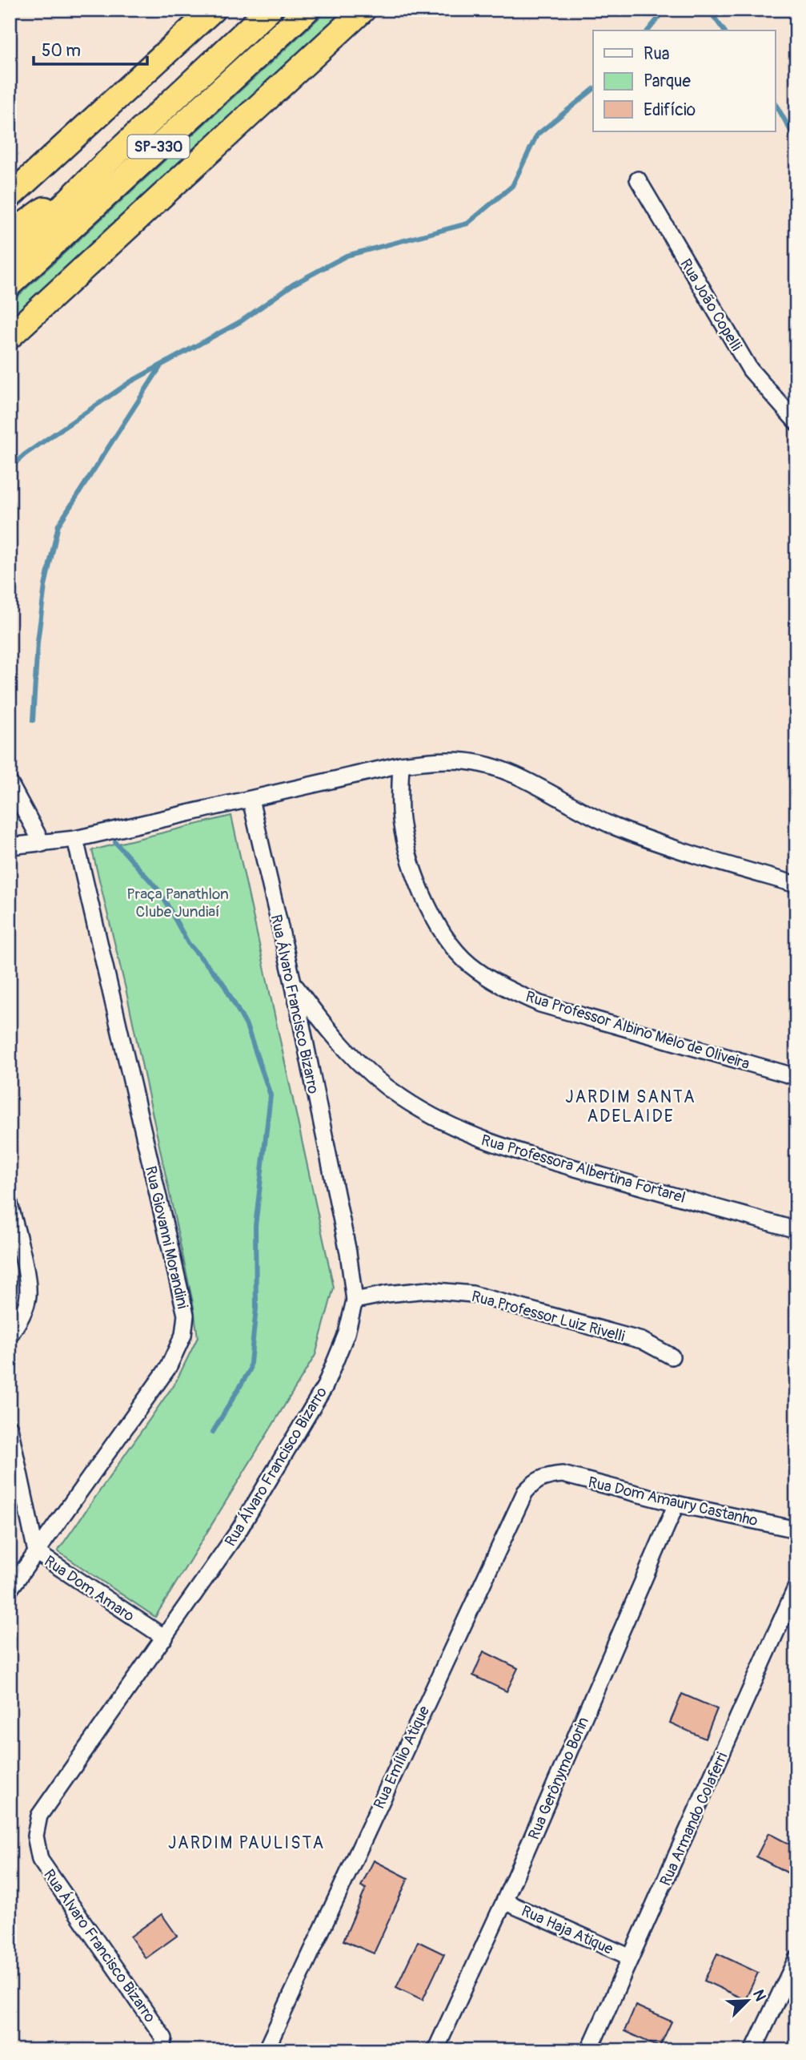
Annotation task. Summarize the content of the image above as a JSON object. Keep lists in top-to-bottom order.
{
  "streets": {
    "highway": ["SP-330"],
    "street": [
      "Rua João Copelli",
      "Rua Álvaro Francisco Bizarro",
      "Rua Professor Albino Melo de Oliveira",
      "Rua Professora Albertina Fortarel",
      "Rua Giovanni Morandini",
      "Rua Professor Luiz Rivelli",
      "Rua Dom Amaury Castanho",
      "Rua Dom Amaro",
      "Rua Emílio Atique",
      "Rua Gerônymo Borin",
      "Rua Armando Colaferri",
      "Rua Haja Atique"
    ]
  },
  "crossings": [
    ["Rua Álvaro Francisco Bizarro", "Rua Professora Albertina Fortarel"],
    ["Rua Álvaro Francisco Bizarro", "Rua Professor Luiz Rivelli"],
    ["Rua Álvaro Francisco Bizarro", "Rua Dom Amaro"],
    ["Rua Giovanni Morandini", "Rua Dom Amaro"],
    ["Rua Dom Amaury Castanho", "Rua Emílio Atique"],
    ["Rua Dom Amaury Castanho", "Rua Gerônymo Borin"],
    ["Rua Gerônymo Borin", "Rua Haja Atique"],
    ["Rua Armando Colaferri", "Rua Haja Atique"]
  ],
  "districts": ["JARDIM SANTA ADELAIDE", "JARDIM PAULISTA"],
  "parks": ["Praça Panathlon Clube Jundiaí"],
  "legend": ["Rua", "Parque", "Edifício"],
  "scale_bar": "50 m",
  "north": "top right"
}
